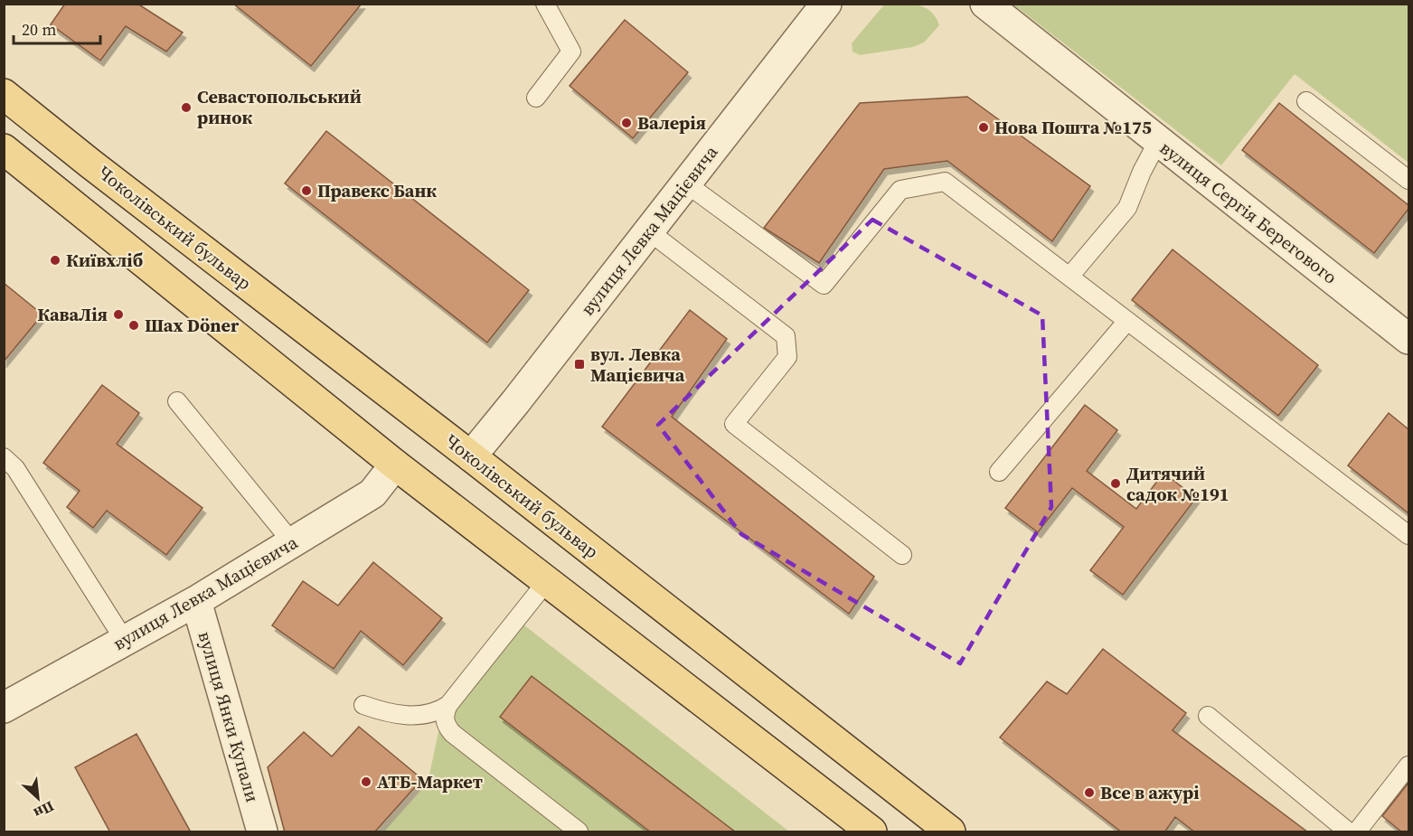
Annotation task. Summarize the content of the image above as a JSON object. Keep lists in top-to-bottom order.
{
  "streets": {
    "main road": ["Чоколівський бульвар"],
    "street": ["вулиця Сергія Берегового", "вулиця Левка Мацієвича", "вулиця Янки Купали"]
  },
  "crossings": [
    ["Чоколівський бульвар", "вулиця Левка Мацієвича"],
    ["вулиця Левка Мацієвича", "вулиця Янки Купали"]
  ],
  "places": {
    "other": [
      "Севастопольський ринок",
      "Валерія",
      "Нова Пошта №175",
      "Правекс Банк",
      "Київхліб",
      "КаваЛія",
      "Шах Döner",
      "Дитячий садок №191",
      "АТБ-Маркет",
      "Все в ажурі"
    ],
    "transit": ["вул. Левка Мацієвича"]
  },
  "scale_bar": "20 m",
  "north": "bottom right"
}
